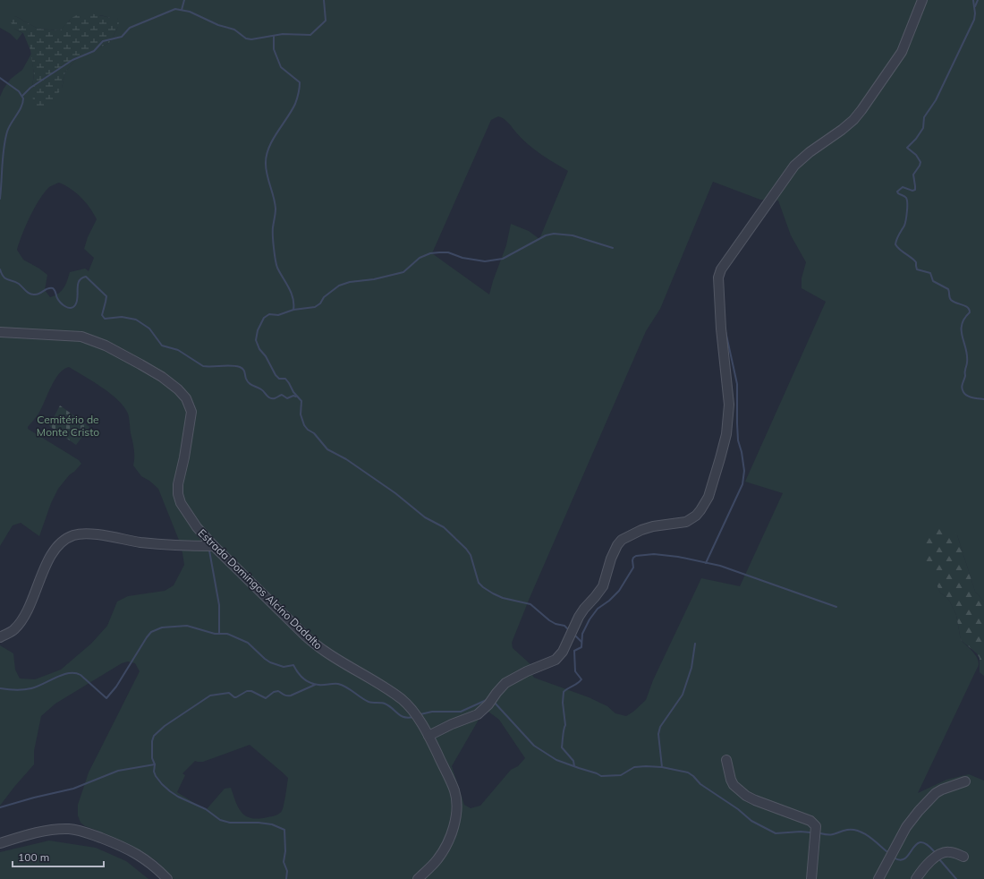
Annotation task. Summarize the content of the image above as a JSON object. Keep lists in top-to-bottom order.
{
  "streets": {
    "street": ["Estrada Domingos Alcíno Dadalto"]
  },
  "parks": ["Cemitério de Monte Cristo"],
  "scale_bar": "100 m"
}
